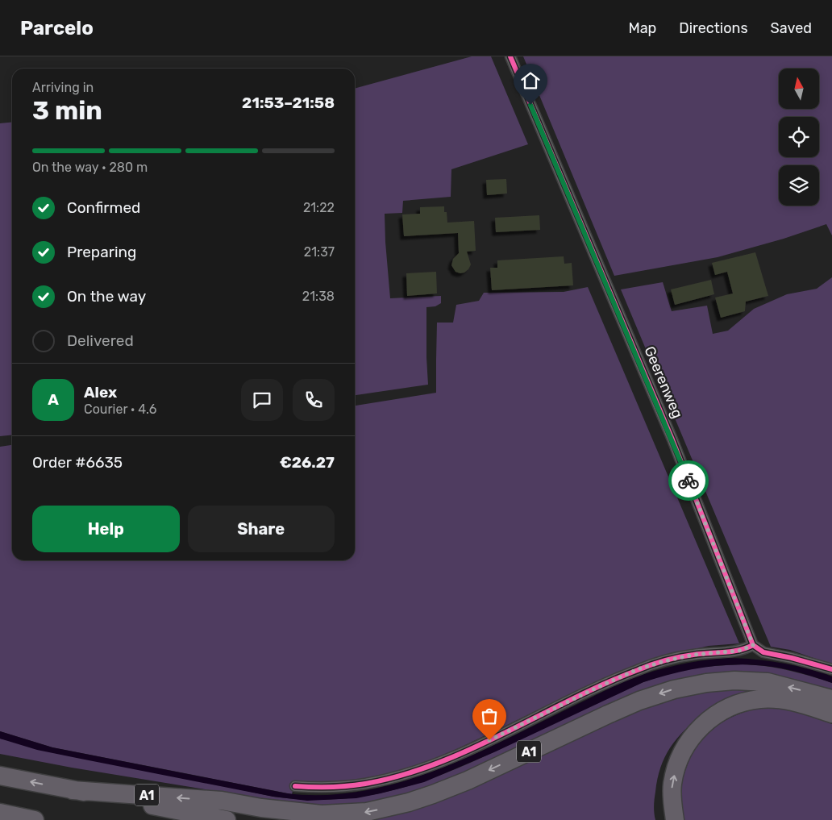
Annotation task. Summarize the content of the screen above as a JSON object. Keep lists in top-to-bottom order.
{
  "streets": {
    "highway": ["A1"],
    "street": ["Geerenweg"]
  },
  "north": "top",
  "page": {
    "header": "Parcelo",
    "nav": ["Map", "Directions", "Saved"],
    "heading": ["3 min", "Arriving in", "21:53–21:58"],
    "panel": [
      "Alex",
      "Courier · 4.6",
      "Order #6635",
      "€26.27"
    ],
    "bar": "On the way · 280 m",
    "list": [
      ["Confirmed", "21:22"],
      ["Preparing", "21:37"],
      ["On the way", "21:38"],
      "Delivered"
    ],
    "round": "A",
    "buttons": ["Help", "Share"]
  }
}
